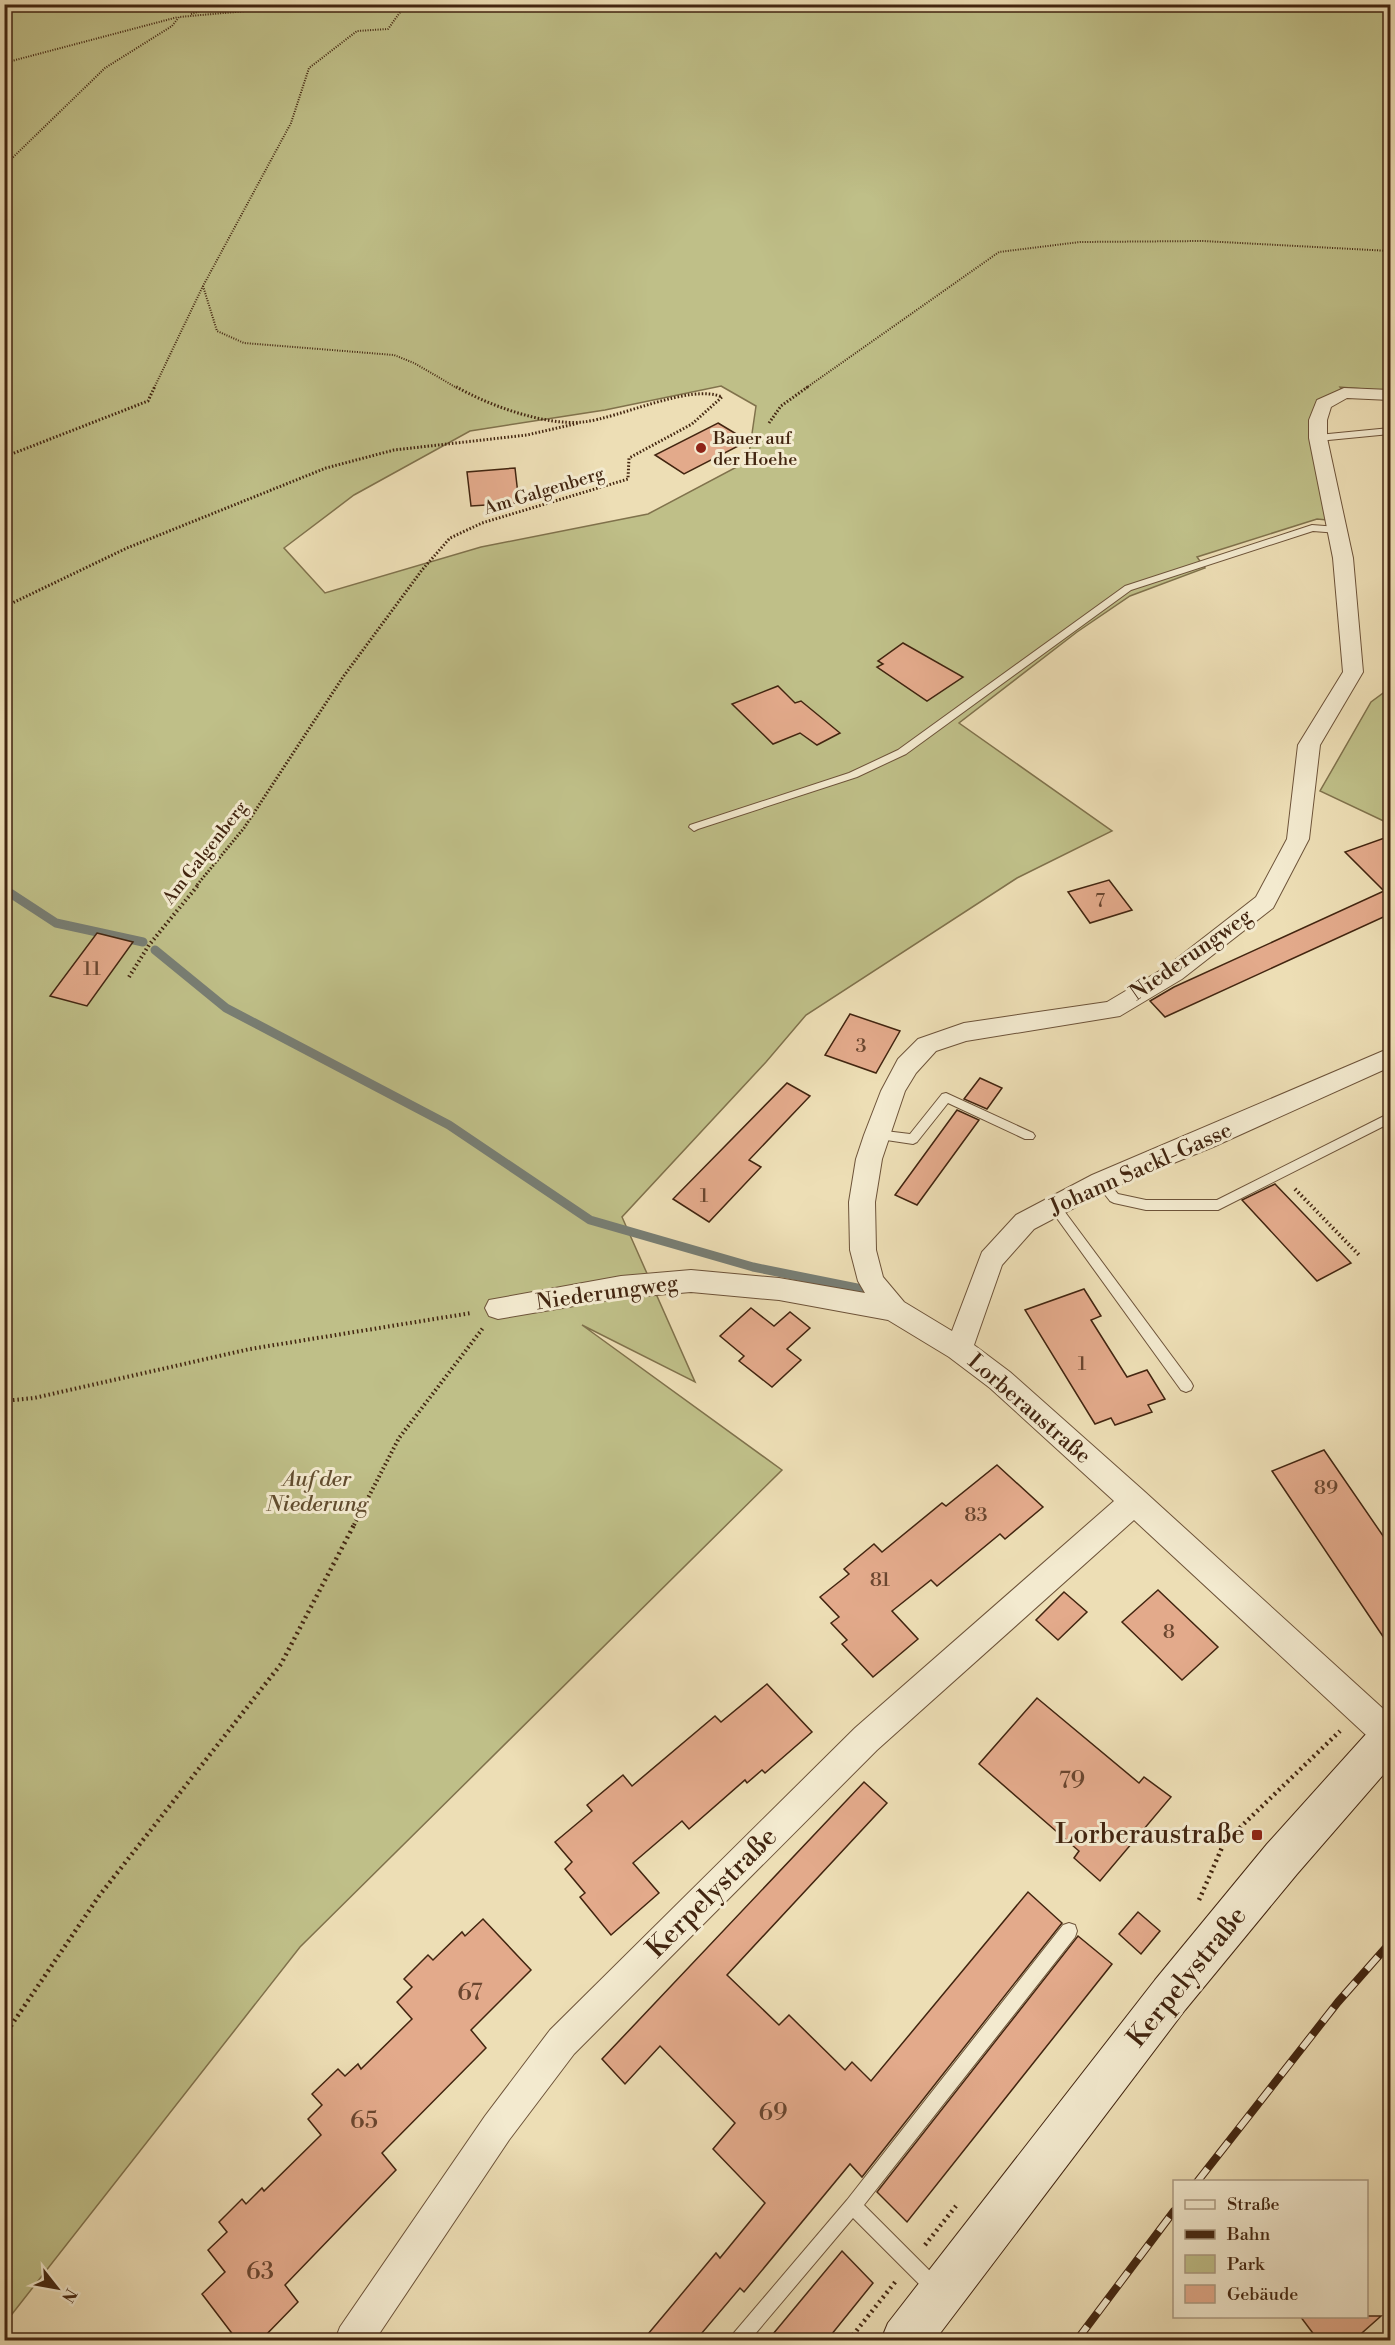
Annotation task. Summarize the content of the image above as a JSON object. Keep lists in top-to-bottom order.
{
  "streets": {
    "main road": ["Kerpelystraße"],
    "street": ["Niederungweg", "Johann Sackl-Gasse", "Lorberaustraße"],
    "path": ["Am Galgenberg"]
  },
  "crossings": [
    ["Niederungweg", "Johann Sackl-Gasse"],
    ["Niederungweg", "Lorberaustraße"],
    ["Johann Sackl-Gasse", "Lorberaustraße"],
    ["Lorberaustraße", "Kerpelystraße"]
  ],
  "parks": ["Auf der Niederung"],
  "places": {
    "other": ["Bauer auf der Hoehe"],
    "transit": ["Lorberaustraße"]
  },
  "house_numbers": [
    "7",
    "11",
    "3",
    "1",
    "1",
    "89",
    "83",
    "81",
    "8",
    "79",
    "67",
    "69",
    "65",
    "63"
  ],
  "legend": [
    "Straße",
    "Bahn",
    "Park",
    "Gebäude"
  ],
  "north": "bottom right"
}
